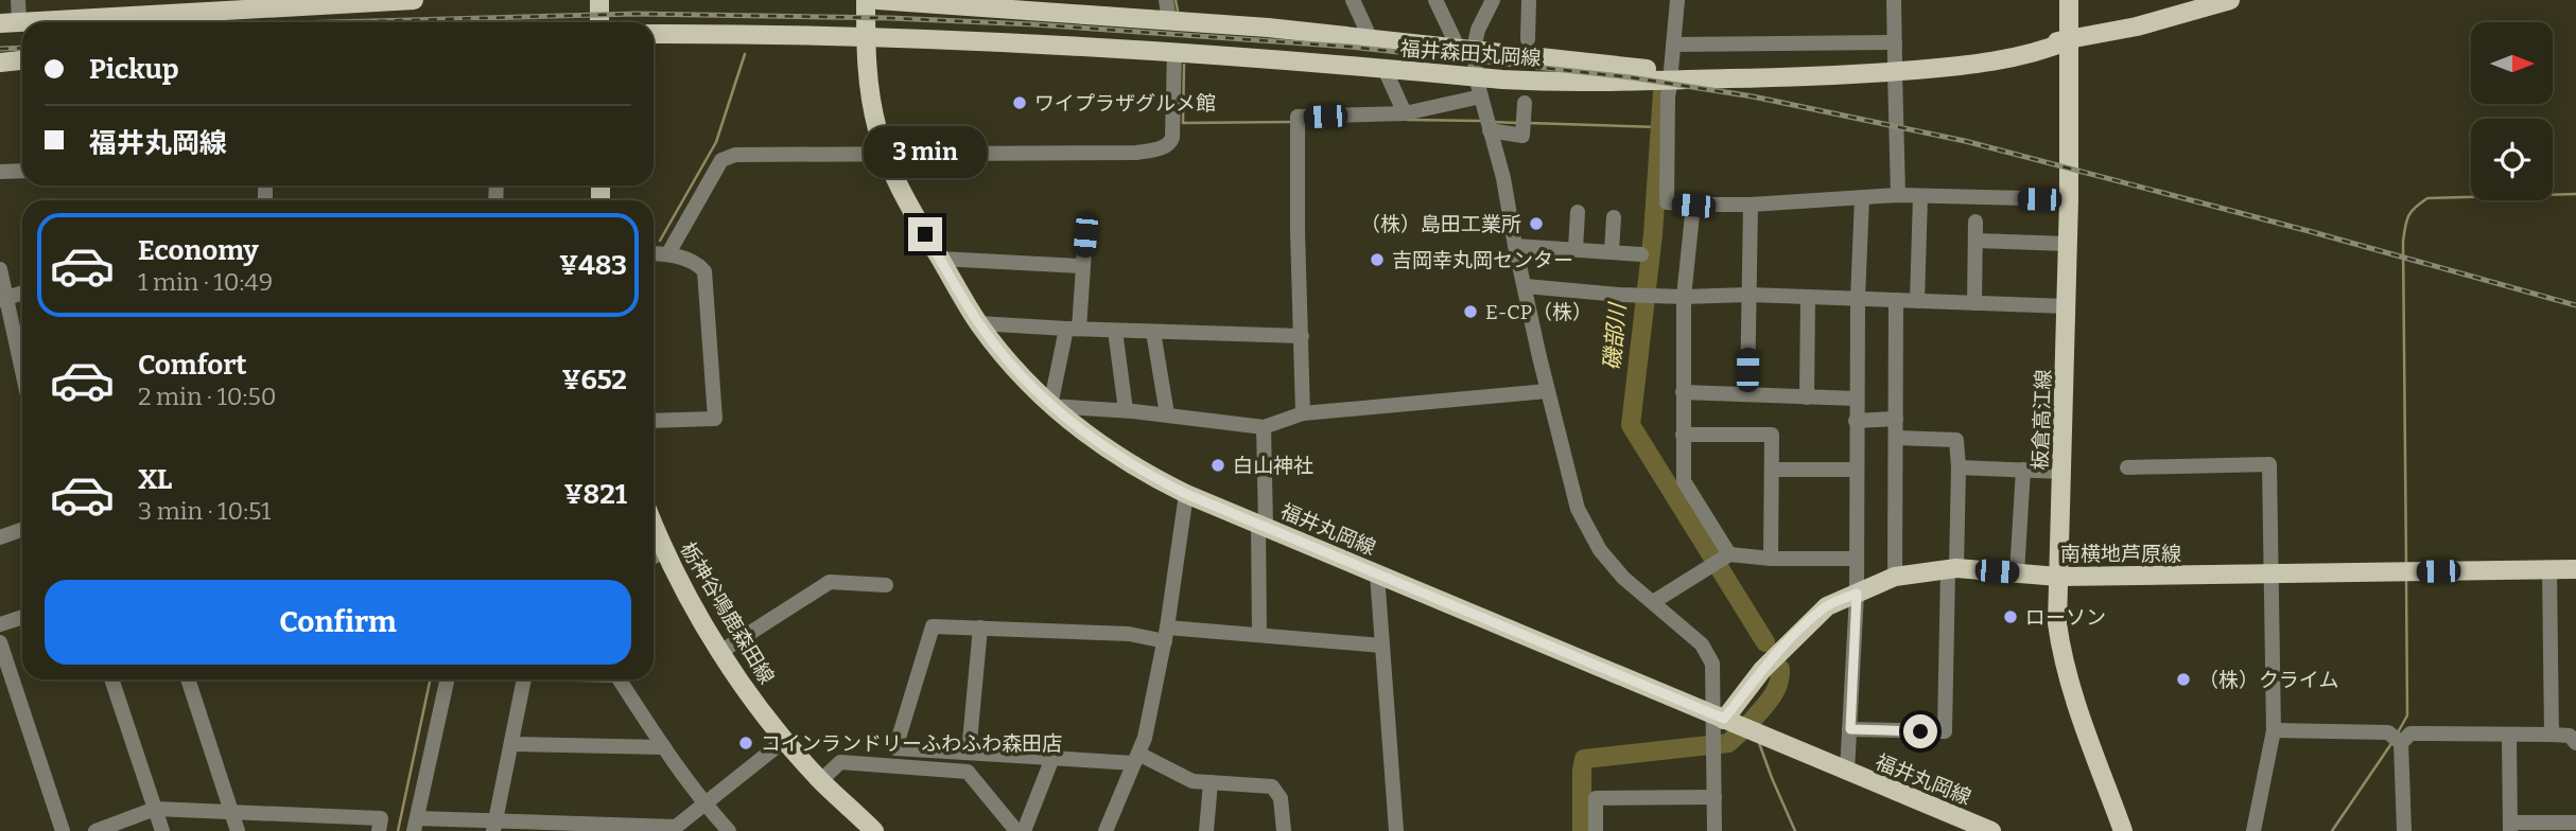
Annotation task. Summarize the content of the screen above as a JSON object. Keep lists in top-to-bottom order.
{
  "streets": {
    "main road": [
      "福井森田丸岡線",
      "板倉高江線",
      "福井丸岡線",
      "南横地芦原線",
      "栃神谷鳴鹿森田線"
    ]
  },
  "crossings": [
    ["福井森田丸岡線", "板倉高江線"],
    ["福井森田丸岡線", "福井丸岡線"],
    ["板倉高江線", "南横地芦原線"],
    ["福井丸岡線", "南横地芦原線"]
  ],
  "water": ["磯部川"],
  "places": [
    "ワイプラザグルメ館",
    "（株）島田工業所",
    "吉岡幸丸岡センター",
    "E-CP（株）",
    "白山神社",
    "ローソン",
    "（株）クライム",
    "コインランドリーふわふわ森田店"
  ],
  "north": "right",
  "page": {
    "banner": ["Pickup", "福井丸岡線"],
    "bubble": "3 min",
    "list": [
      {
        "name": "Economy",
        "note": "1 min · 10:49",
        "value": "¥483"
      },
      {
        "name": "Comfort",
        "note": "2 min · 10:50",
        "value": "¥652"
      },
      {
        "name": "XL",
        "note": "3 min · 10:51",
        "value": "¥821"
      }
    ],
    "buttons": "Confirm"
  }
}
